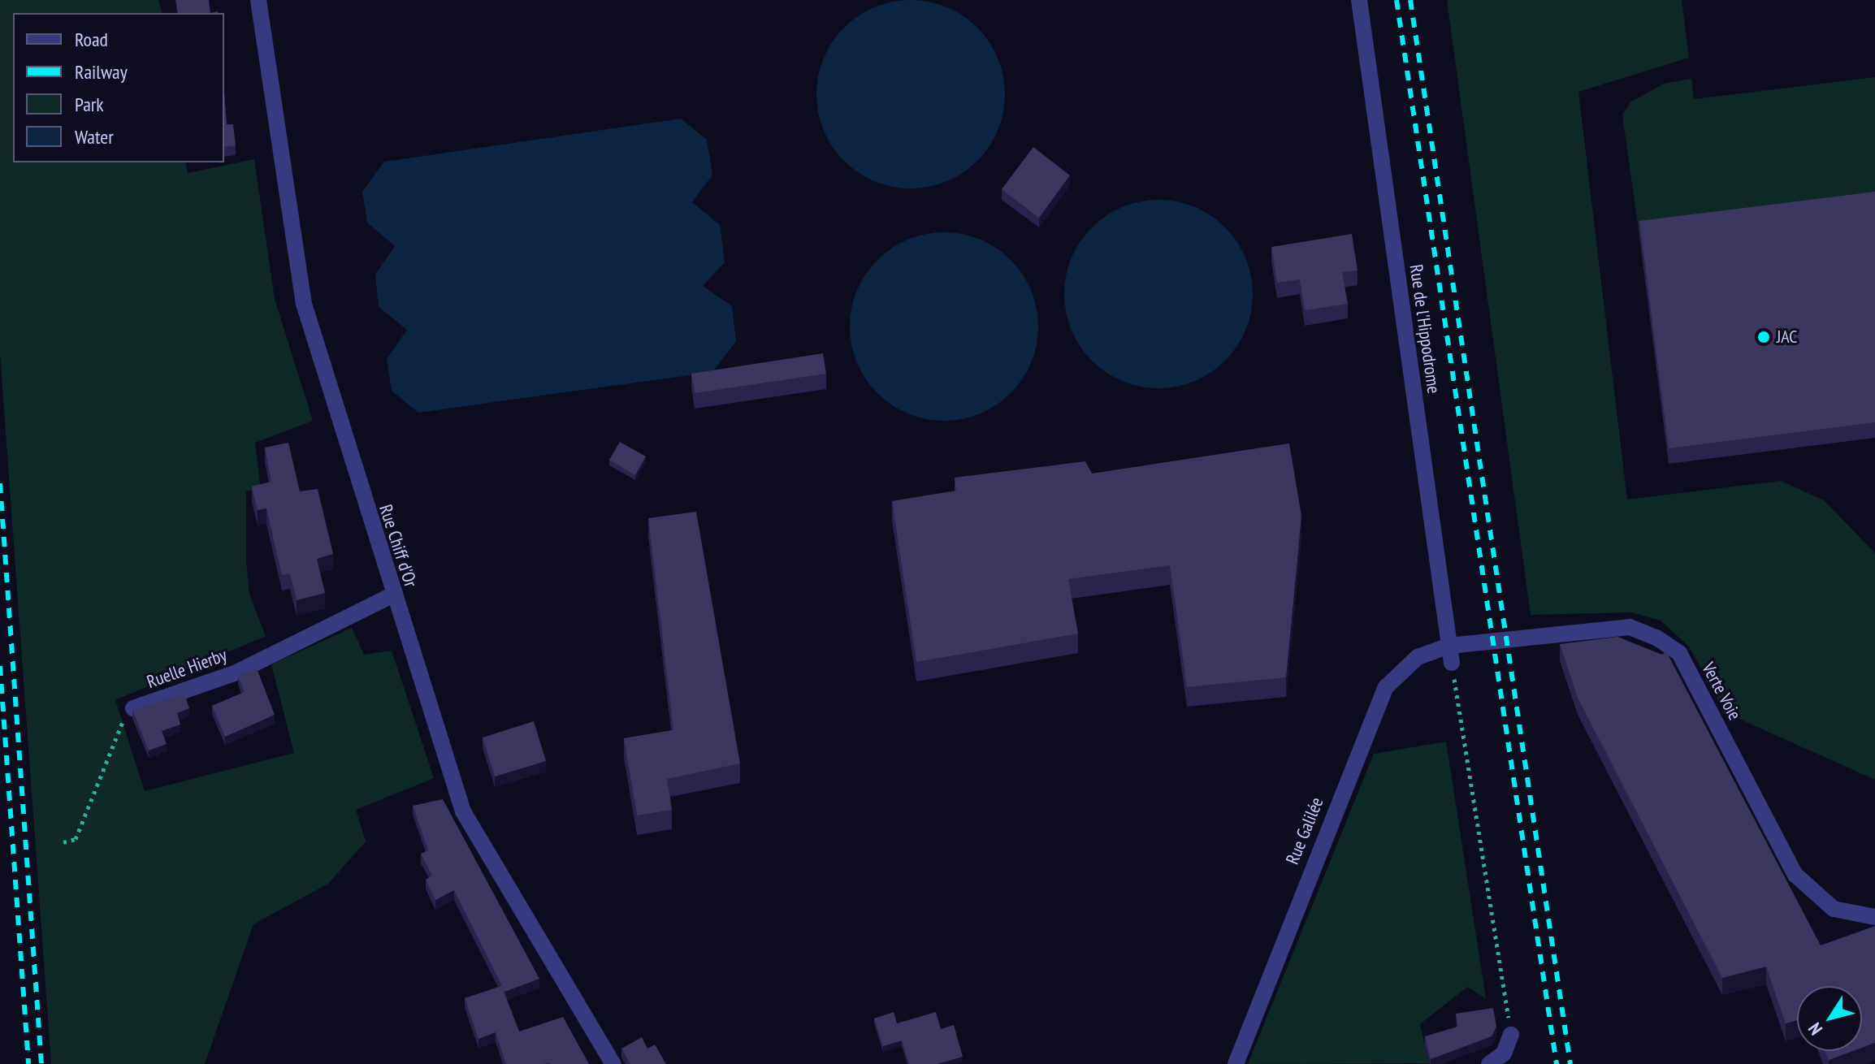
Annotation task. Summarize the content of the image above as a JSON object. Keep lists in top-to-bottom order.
{
  "streets": {
    "street": [
      "Rue de l'Hippodrome",
      "Rue Chiff d'Or",
      "Ruelle Hierby",
      "Verte Voie",
      "Rue Galilée"
    ]
  },
  "crossings": [
    ["Rue de l'Hippodrome", "Verte Voie"],
    ["Rue de l'Hippodrome", "Rue Galilée"],
    ["Rue Chiff d'Or", "Ruelle Hierby"],
    ["Verte Voie", "Rue Galilée"]
  ],
  "places": ["JAC"],
  "legend": [
    "Road",
    "Railway",
    "Park",
    "Water"
  ],
  "north": "bottom left"
}
